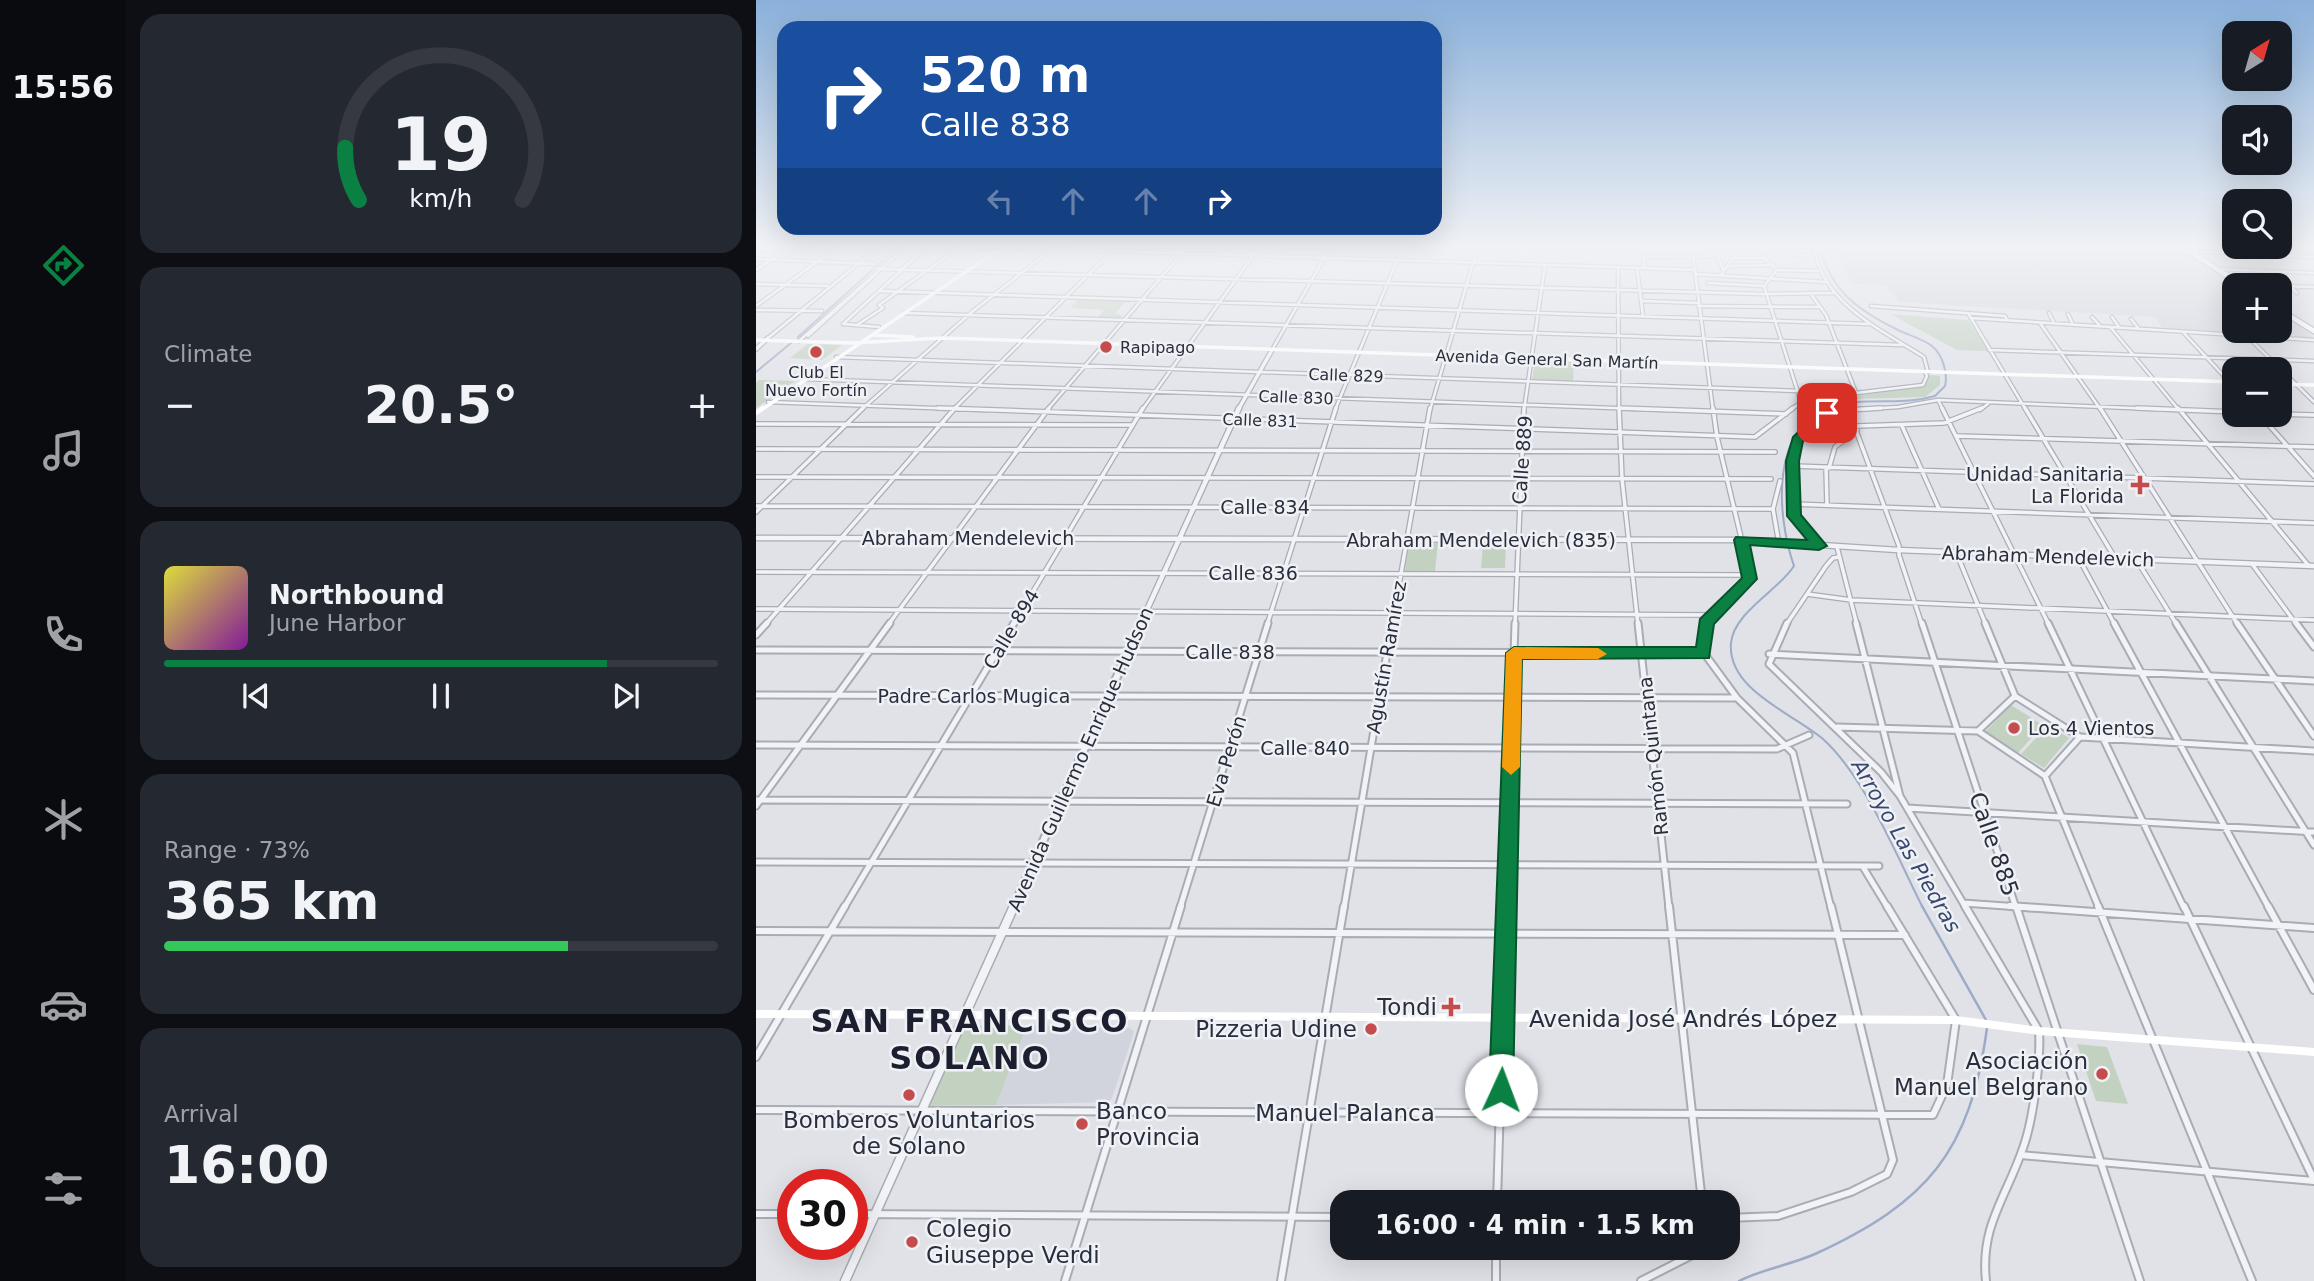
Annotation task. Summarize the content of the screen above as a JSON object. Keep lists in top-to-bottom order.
{
  "streets": {
    "main road": ["Avenida General San Martín", "Avenida José Andrés López"],
    "street": [
      "Calle 829",
      "Calle 830",
      "Calle 831",
      "Calle 889",
      "Calle 834",
      "Abraham Mendelevich",
      "Abraham Mendelevich (835)",
      "Calle 836",
      "Calle 894",
      "Calle 838",
      "Agustín Ramírez",
      "Padre Carlos Mugica",
      "Calle 840",
      "Ramón Quintana",
      "Avenida Guillermo Enrique Hudson",
      "Eva Perón",
      "Calle 885",
      "Manuel Palanca"
    ]
  },
  "crossings": [
    ["Avenida General San Martín", "Calle 829"],
    ["Avenida General San Martín", "Calle 889"],
    ["Avenida General San Martín", "Calle 894"],
    ["Avenida General San Martín", "Agustín Ramírez"],
    ["Avenida General San Martín", "Ramón Quintana"],
    ["Avenida General San Martín", "Avenida Guillermo Enrique Hudson"],
    ["Avenida General San Martín", "Eva Perón"],
    ["Calle 829", "Calle 889"],
    ["Calle 829", "Calle 894"],
    ["Calle 829", "Agustín Ramírez"],
    ["Calle 829", "Ramón Quintana"],
    ["Calle 829", "Avenida Guillermo Enrique Hudson"],
    ["Calle 829", "Eva Perón"],
    ["Calle 830", "Calle 831"],
    ["Calle 830", "Calle 889"],
    ["Calle 830", "Calle 894"],
    ["Calle 830", "Agustín Ramírez"],
    ["Calle 830", "Ramón Quintana"],
    ["Calle 830", "Avenida Guillermo Enrique Hudson"],
    ["Calle 830", "Eva Perón"],
    ["Calle 831", "Calle 889"],
    ["Calle 831", "Calle 894"],
    ["Calle 831", "Agustín Ramírez"],
    ["Calle 831", "Ramón Quintana"],
    ["Calle 831", "Avenida Guillermo Enrique Hudson"],
    ["Calle 831", "Eva Perón"],
    ["Calle 889", "Calle 834"],
    ["Calle 889", "Abraham Mendelevich (835)"],
    ["Calle 889", "Calle 836"],
    ["Calle 889", "Calle 838"],
    ["Calle 889", "Padre Carlos Mugica"],
    ["Calle 889", "Calle 840"],
    ["Calle 889", "Avenida José Andrés López"],
    ["Calle 889", "Manuel Palanca"],
    ["Calle 834", "Calle 894"],
    ["Calle 834", "Agustín Ramírez"],
    ["Calle 834", "Ramón Quintana"],
    ["Calle 834", "Avenida Guillermo Enrique Hudson"],
    ["Calle 834", "Eva Perón"],
    ["Abraham Mendelevich", "Abraham Mendelevich (835)"],
    ["Abraham Mendelevich", "Calle 894"],
    ["Abraham Mendelevich", "Avenida Guillermo Enrique Hudson"],
    ["Abraham Mendelevich", "Calle 885"],
    ["Abraham Mendelevich (835)", "Agustín Ramírez"],
    ["Abraham Mendelevich (835)", "Ramón Quintana"],
    ["Abraham Mendelevich (835)", "Avenida Guillermo Enrique Hudson"],
    ["Abraham Mendelevich (835)", "Eva Perón"],
    ["Calle 836", "Calle 894"],
    ["Calle 836", "Agustín Ramírez"],
    ["Calle 836", "Ramón Quintana"],
    ["Calle 836", "Avenida Guillermo Enrique Hudson"],
    ["Calle 836", "Eva Perón"],
    ["Calle 894", "Calle 838"],
    ["Calle 894", "Padre Carlos Mugica"],
    ["Calle 894", "Calle 840"],
    ["Calle 894", "Avenida José Andrés López"],
    ["Calle 838", "Agustín Ramírez"],
    ["Calle 838", "Ramón Quintana"],
    ["Calle 838", "Avenida Guillermo Enrique Hudson"],
    ["Calle 838", "Eva Perón"],
    ["Agustín Ramírez", "Padre Carlos Mugica"],
    ["Agustín Ramírez", "Calle 840"],
    ["Agustín Ramírez", "Avenida José Andrés López"],
    ["Agustín Ramírez", "Manuel Palanca"],
    ["Padre Carlos Mugica", "Ramón Quintana"],
    ["Padre Carlos Mugica", "Avenida Guillermo Enrique Hudson"],
    ["Padre Carlos Mugica", "Eva Perón"],
    ["Calle 840", "Ramón Quintana"],
    ["Calle 840", "Avenida Guillermo Enrique Hudson"],
    ["Calle 840", "Eva Perón"],
    ["Ramón Quintana", "Avenida José Andrés López"],
    ["Ramón Quintana", "Manuel Palanca"],
    ["Avenida Guillermo Enrique Hudson", "Avenida José Andrés López"],
    ["Avenida Guillermo Enrique Hudson", "Manuel Palanca"],
    ["Eva Perón", "Avenida José Andrés López"],
    ["Eva Perón", "Manuel Palanca"],
    ["Calle 885", "Avenida José Andrés López"],
    ["Avenida José Andrés López", "Manuel Palanca"]
  ],
  "districts": ["SAN FRANCISCO SOLANO"],
  "water": ["Arroyo Las Piedras"],
  "places": {
    "other": [
      "Rapipago",
      "Club El Nuevo Fortín",
      "Los 4 Vientos",
      "Pizzeria Udine",
      "Asociación Manuel Belgrano",
      "Bomberos Voluntarios de Solano",
      "Banco Provincia",
      "Colegio Giuseppe Verdi"
    ],
    "health": ["Unidad Sanitaria La Florida", "Tondi"]
  },
  "north": "top right",
  "page": {
    "tabs": "15:56",
    "map_buttons": ["+", "−"],
    "turn": ["520 m", "Calle 838"],
    "tile": [
      "Climate",
      ["Range · 73%", "365 km"],
      ["Arrival", "16:00"]
    ],
    "heat": ["−", "20.5°", "+"],
    "song": ["Northbound", "June Harbor"],
    "limit": "30",
    "trip": "16:00 · 4 min · 1.5 km",
    "gauge": ["19", "km/h"]
  }
}
